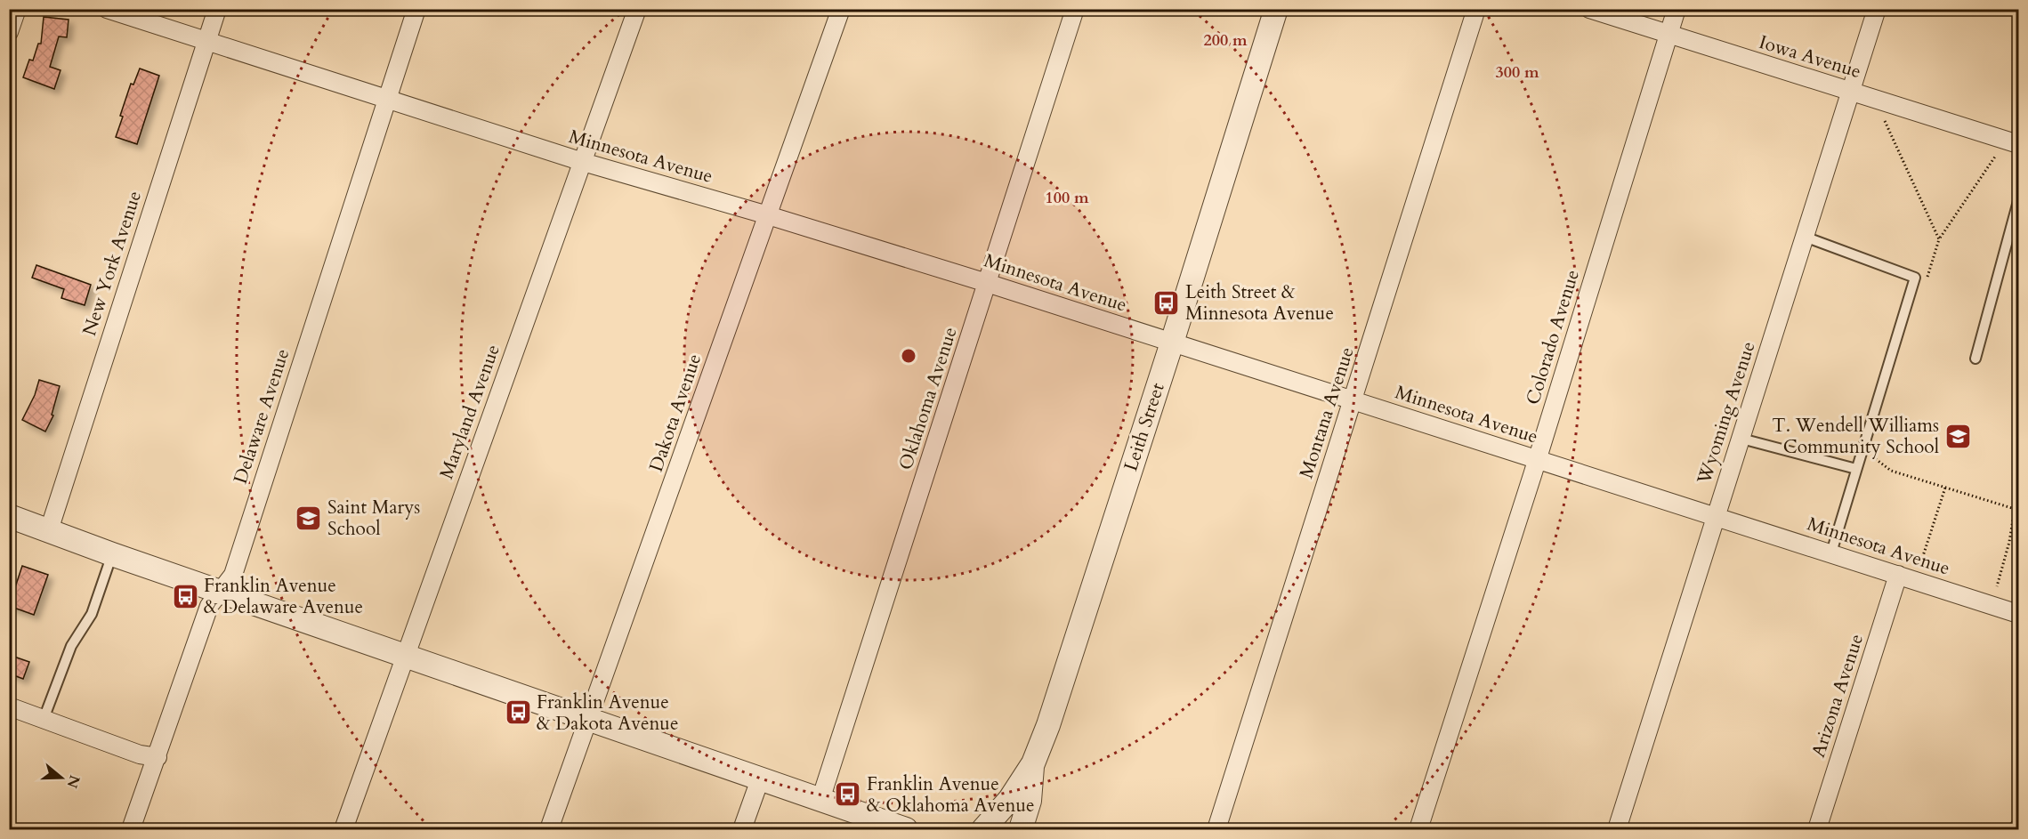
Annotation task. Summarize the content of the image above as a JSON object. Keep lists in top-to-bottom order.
{
  "streets": {
    "street": [
      "Iowa Avenue",
      "Minnesota Avenue",
      "New York Avenue",
      "Colorado Avenue",
      "Oklahoma Avenue",
      "Maryland Avenue",
      "Dakota Avenue",
      "Montana Avenue",
      "Wyoming Avenue",
      "Delaware Avenue",
      "Leith Street",
      "Arizona Avenue"
    ]
  },
  "crossings": [
    ["Iowa Avenue", "Colorado Avenue"],
    ["Iowa Avenue", "Wyoming Avenue"],
    ["Minnesota Avenue", "New York Avenue"],
    ["Minnesota Avenue", "Colorado Avenue"],
    ["Minnesota Avenue", "Oklahoma Avenue"],
    ["Minnesota Avenue", "Maryland Avenue"],
    ["Minnesota Avenue", "Dakota Avenue"],
    ["Minnesota Avenue", "Montana Avenue"],
    ["Minnesota Avenue", "Wyoming Avenue"],
    ["Minnesota Avenue", "Delaware Avenue"],
    ["Minnesota Avenue", "Leith Street"],
    ["Minnesota Avenue", "Arizona Avenue"]
  ],
  "places": {
    "bus stop": [
      "Leith Street & Minnesota Avenue",
      "Franklin Avenue & Delaware Avenue",
      "Franklin Avenue & Dakota Avenue",
      "Franklin Avenue & Oklahoma Avenue"
    ],
    "school or university": ["T. Wendell Williams Community School", "Saint Marys School"]
  },
  "north": "right",
  "rings": ["200 m", "300 m", "100 m"]
}
